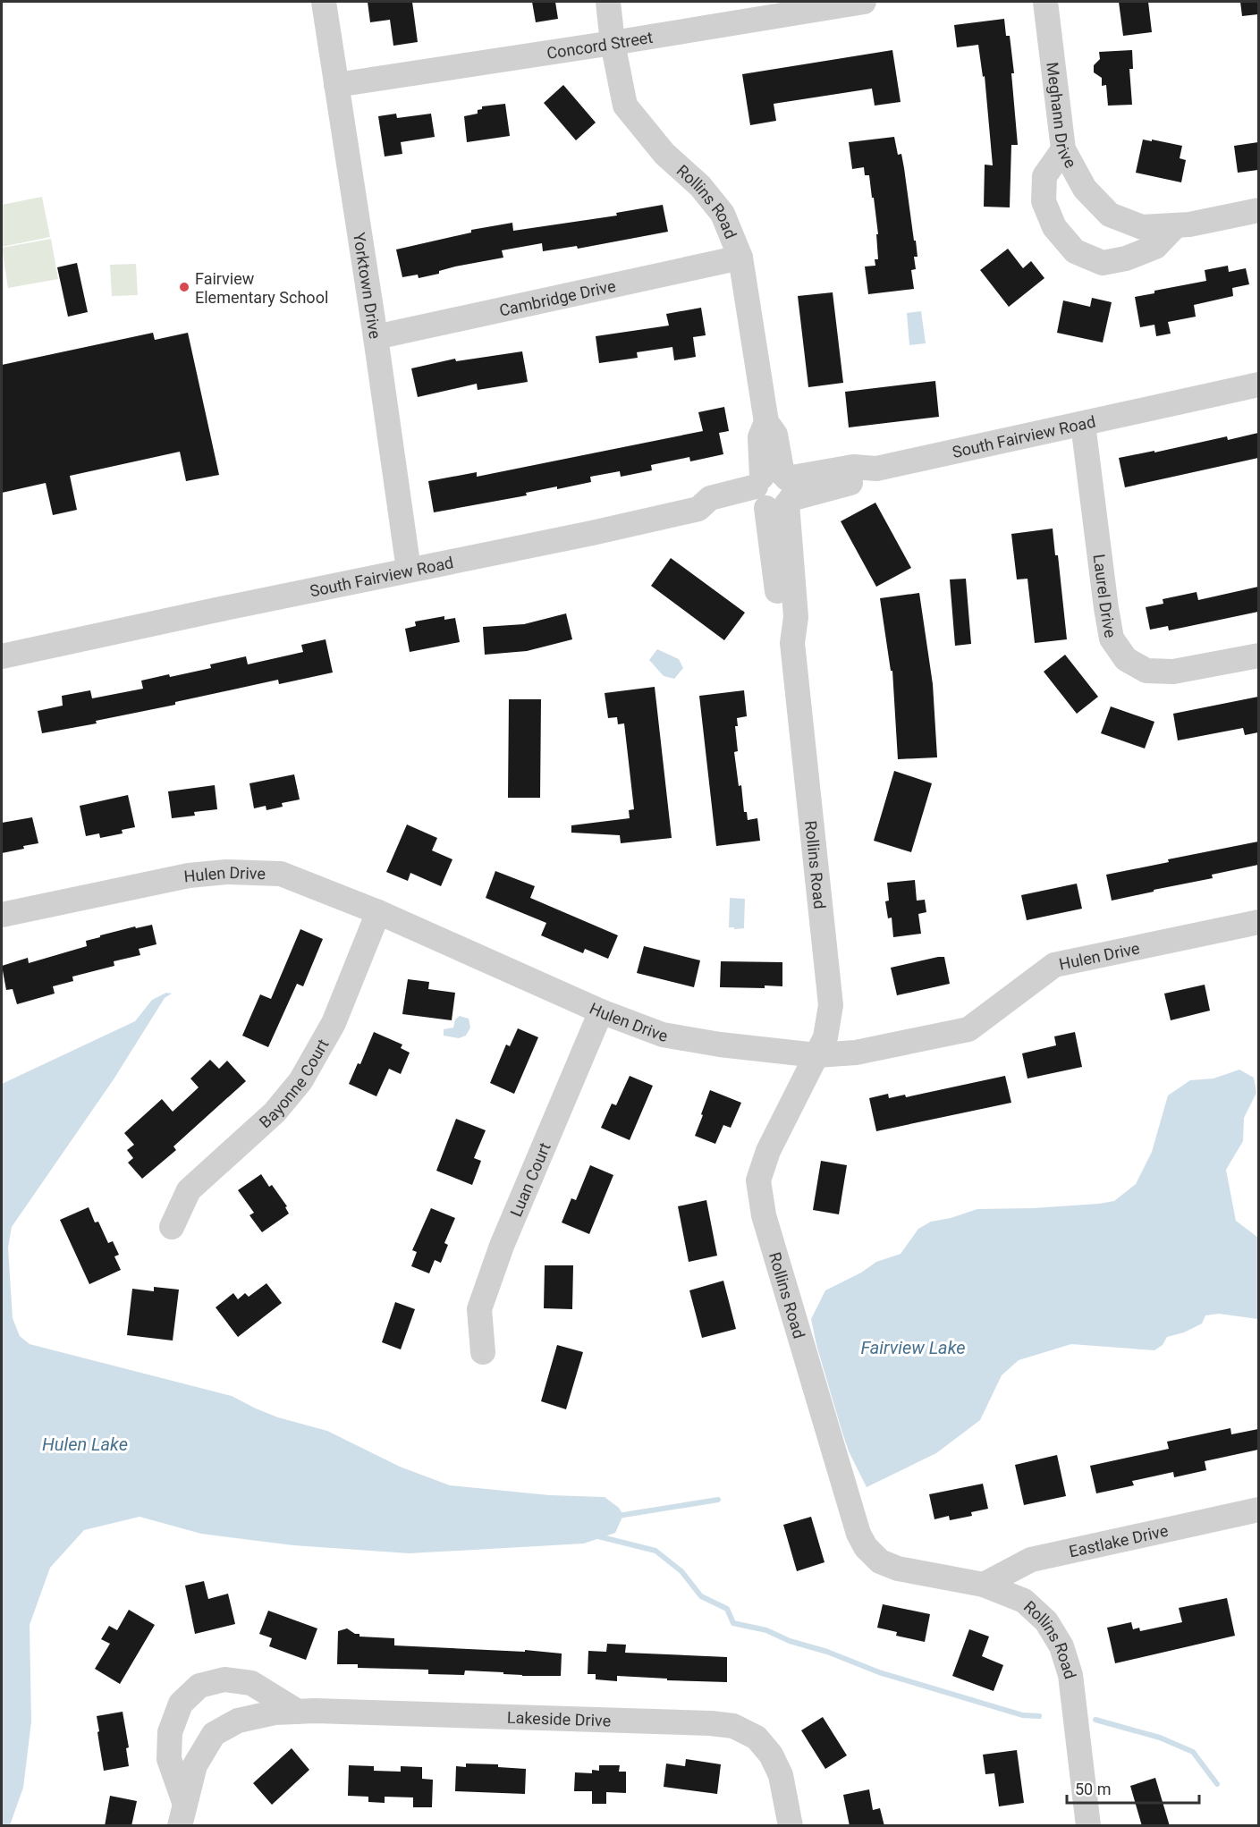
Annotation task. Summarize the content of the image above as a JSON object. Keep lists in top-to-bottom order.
{
  "streets": {
    "street": [
      "Concord Street",
      "Meghann Drive",
      "Rollins Road",
      "Yorktown Drive",
      "Cambridge Drive",
      "South Fairview Road",
      "Laurel Drive",
      "Hulen Drive",
      "Bayonne Court",
      "Luan Court",
      "Eastlake Drive",
      "Lakeside Drive"
    ]
  },
  "crossings": [
    ["Concord Street", "Rollins Road"],
    ["Concord Street", "Yorktown Drive"],
    ["Rollins Road", "Cambridge Drive"],
    ["Rollins Road", "South Fairview Road"],
    ["Rollins Road", "Hulen Drive"],
    ["Rollins Road", "Eastlake Drive"],
    ["Yorktown Drive", "Cambridge Drive"],
    ["Yorktown Drive", "South Fairview Road"],
    ["South Fairview Road", "Laurel Drive"],
    ["Hulen Drive", "Bayonne Court"],
    ["Hulen Drive", "Luan Court"]
  ],
  "water": ["Fairview Lake", "Hulen Lake"],
  "places": ["Fairview Elementary School"],
  "scale_bar": "50 m"
}
